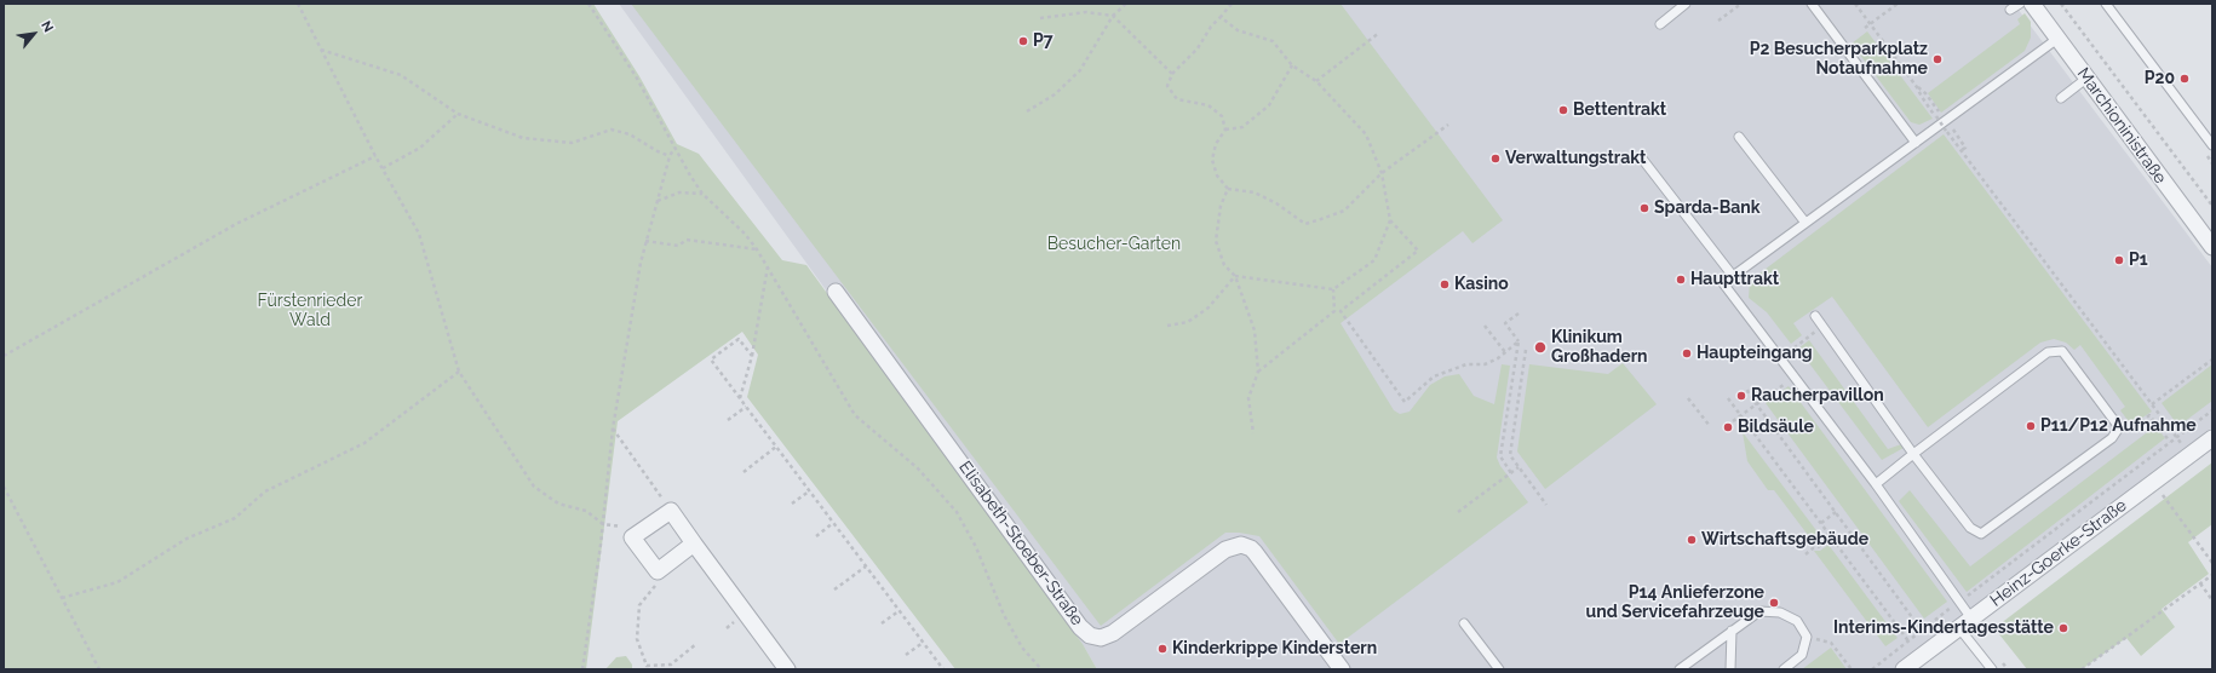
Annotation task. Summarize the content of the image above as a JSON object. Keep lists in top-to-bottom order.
{
  "streets": {
    "street": ["Marchioninistraße", "Elisabeth-Stoeber-Straße", "Heinz-Goerke-Straße"]
  },
  "parks": ["Besucher-Garten", "Fürstenrieder Wald"],
  "places": [
    "P7",
    "P2 Besucherparkplatz Notaufnahme",
    "P20",
    "Bettentrakt",
    "Verwaltungstrakt",
    "Sparda-Bank",
    "P1",
    "Haupttrakt",
    "Kasino",
    "Klinikum Großhadern",
    "Haupteingang",
    "Raucherpavillon",
    "P11/P12 Aufnahme",
    "Bildsäule",
    "Wirtschaftsgebäude",
    "P14 Anlieferzone und Servicefahrzeuge",
    "Interims-Kindertagesstätte",
    "Kinderkrippe Kinderstern"
  ],
  "north": "top right"
}
